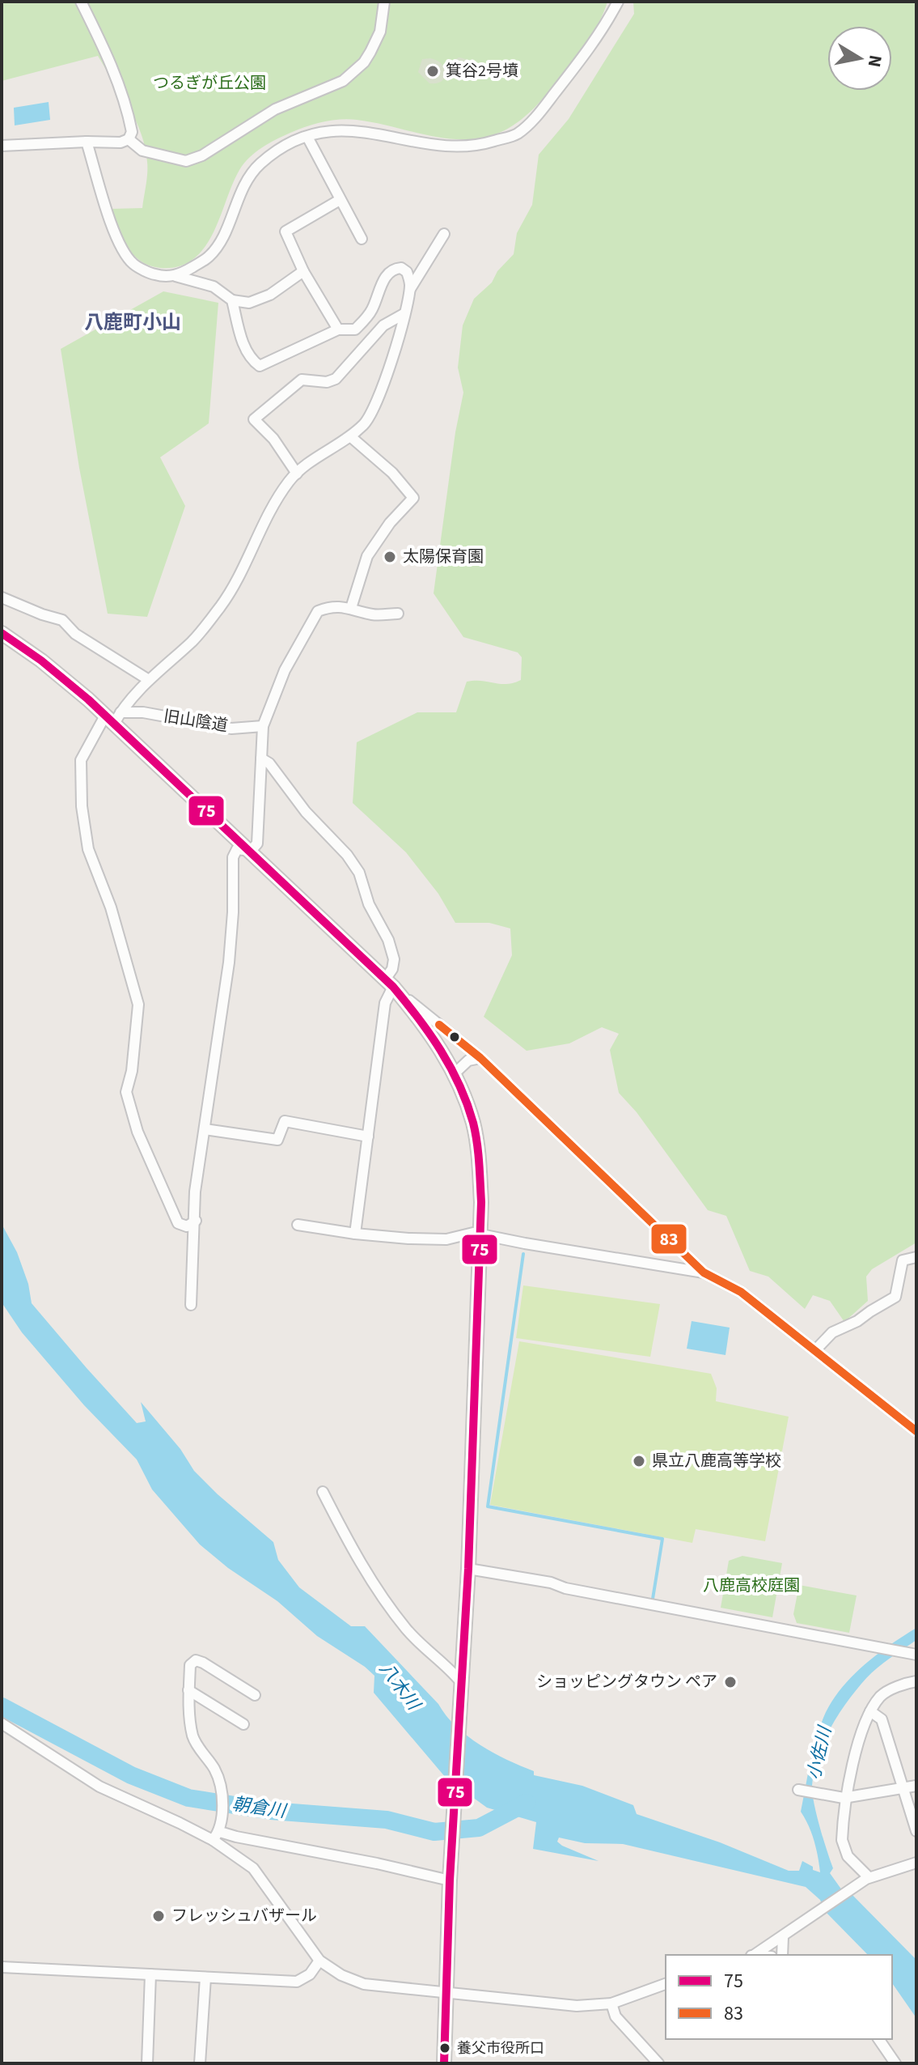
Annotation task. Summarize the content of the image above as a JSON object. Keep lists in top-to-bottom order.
{
  "streets": {
    "street": ["旧山陰道"]
  },
  "districts": ["八鹿町小山"],
  "water": ["八木川", "小佐川", "朝倉川"],
  "parks": ["つるぎが丘公園", "八鹿高校庭園"],
  "places": [
    "箕谷2号墳",
    "太陽保育園",
    "県立八鹿高等学校",
    "ショッピングタウン ペア",
    "フレッシュバザール",
    "養父市役所口"
  ],
  "lines": ["transit line 75", "transit line 83"],
  "legend": ["75", "83"],
  "north": "right"
}
